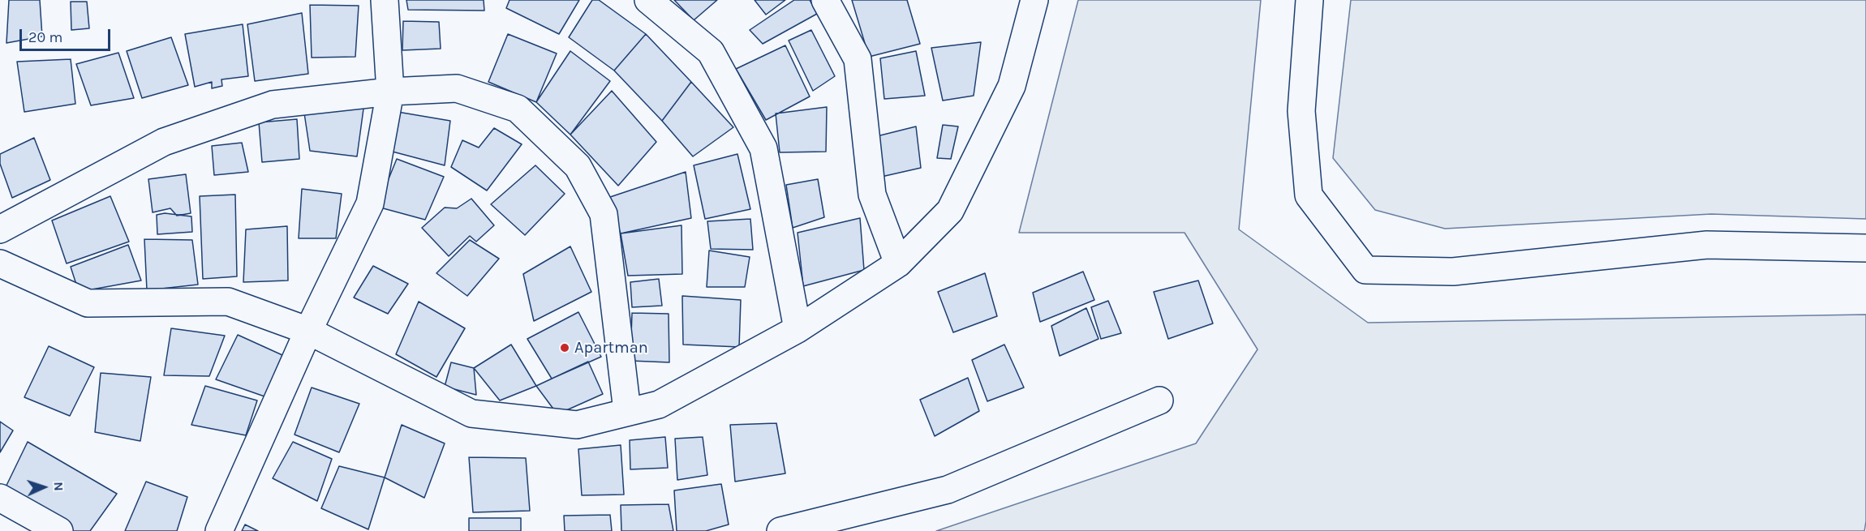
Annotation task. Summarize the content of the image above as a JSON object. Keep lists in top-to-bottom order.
{
  "places": ["Apartman"],
  "scale_bar": "20 m",
  "north": "right"
}
